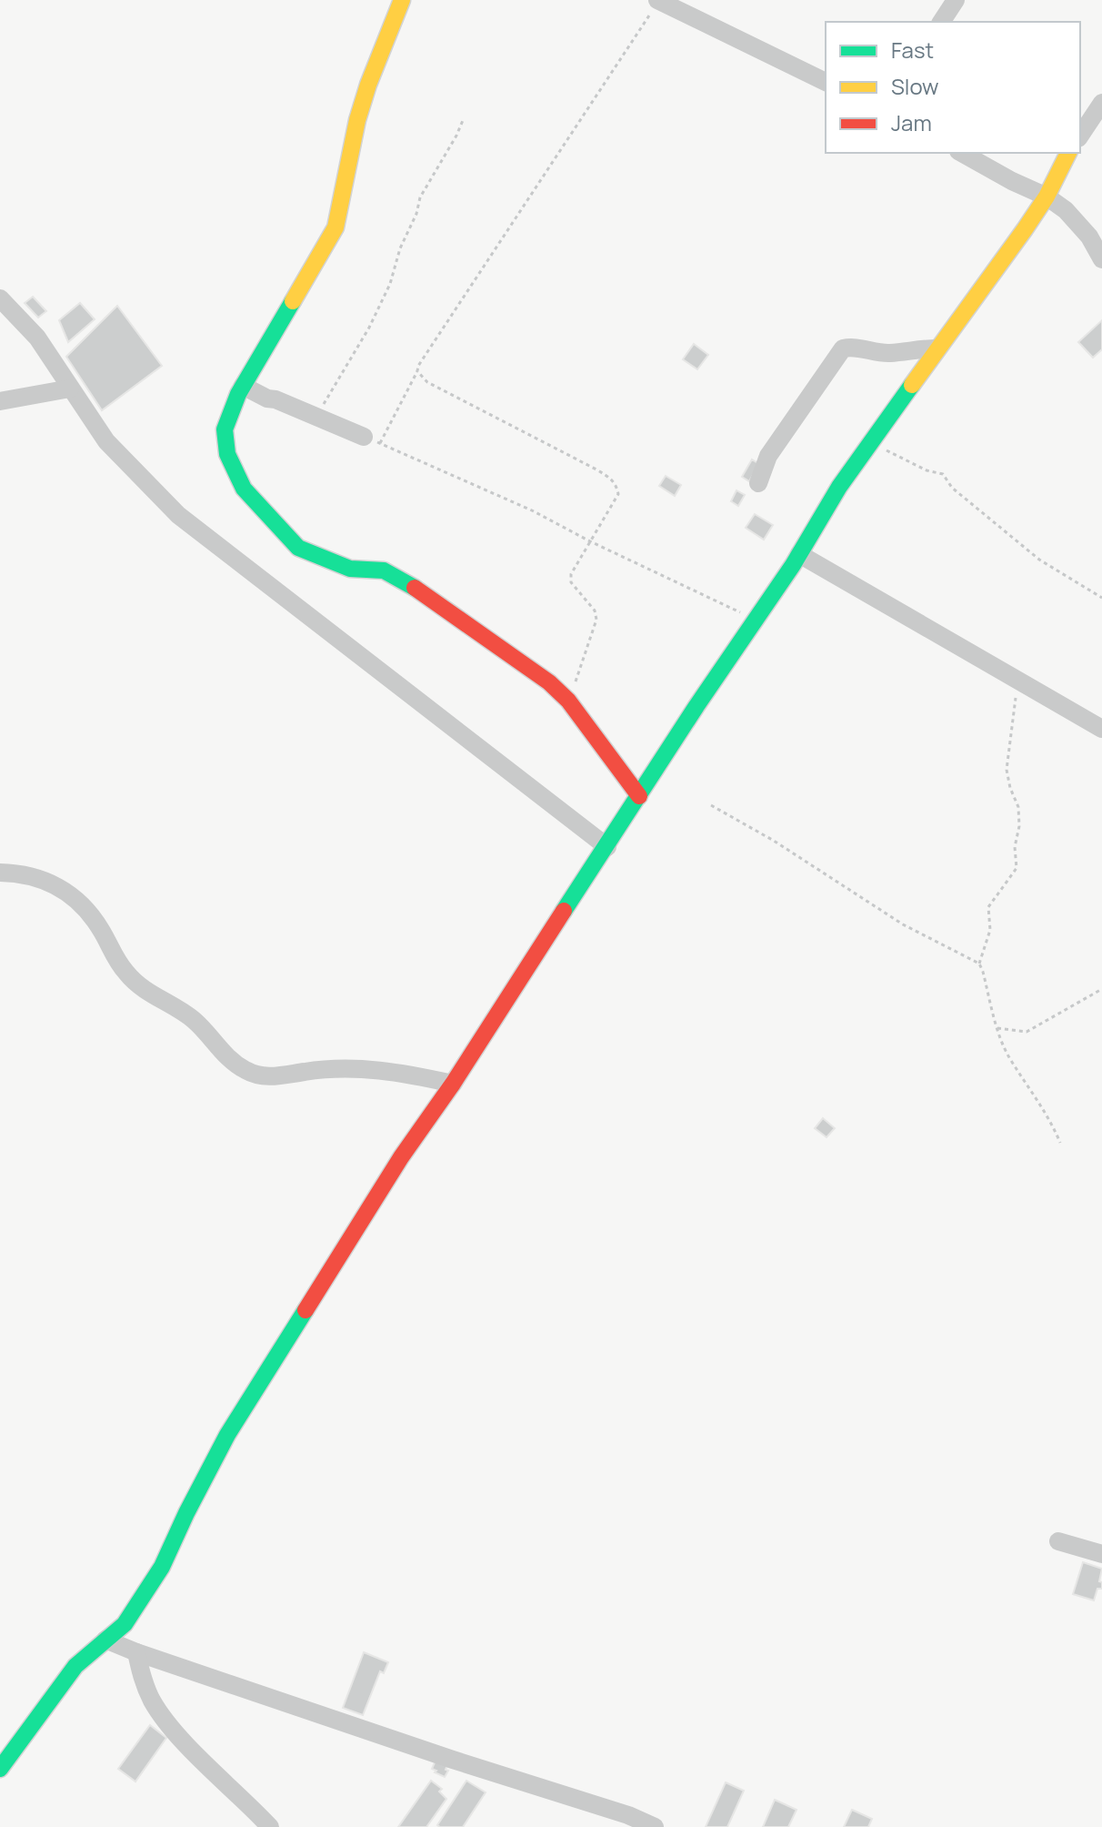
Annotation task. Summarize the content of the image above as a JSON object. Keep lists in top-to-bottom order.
{
  "legend": ["Fast", "Slow", "Jam"]
}
